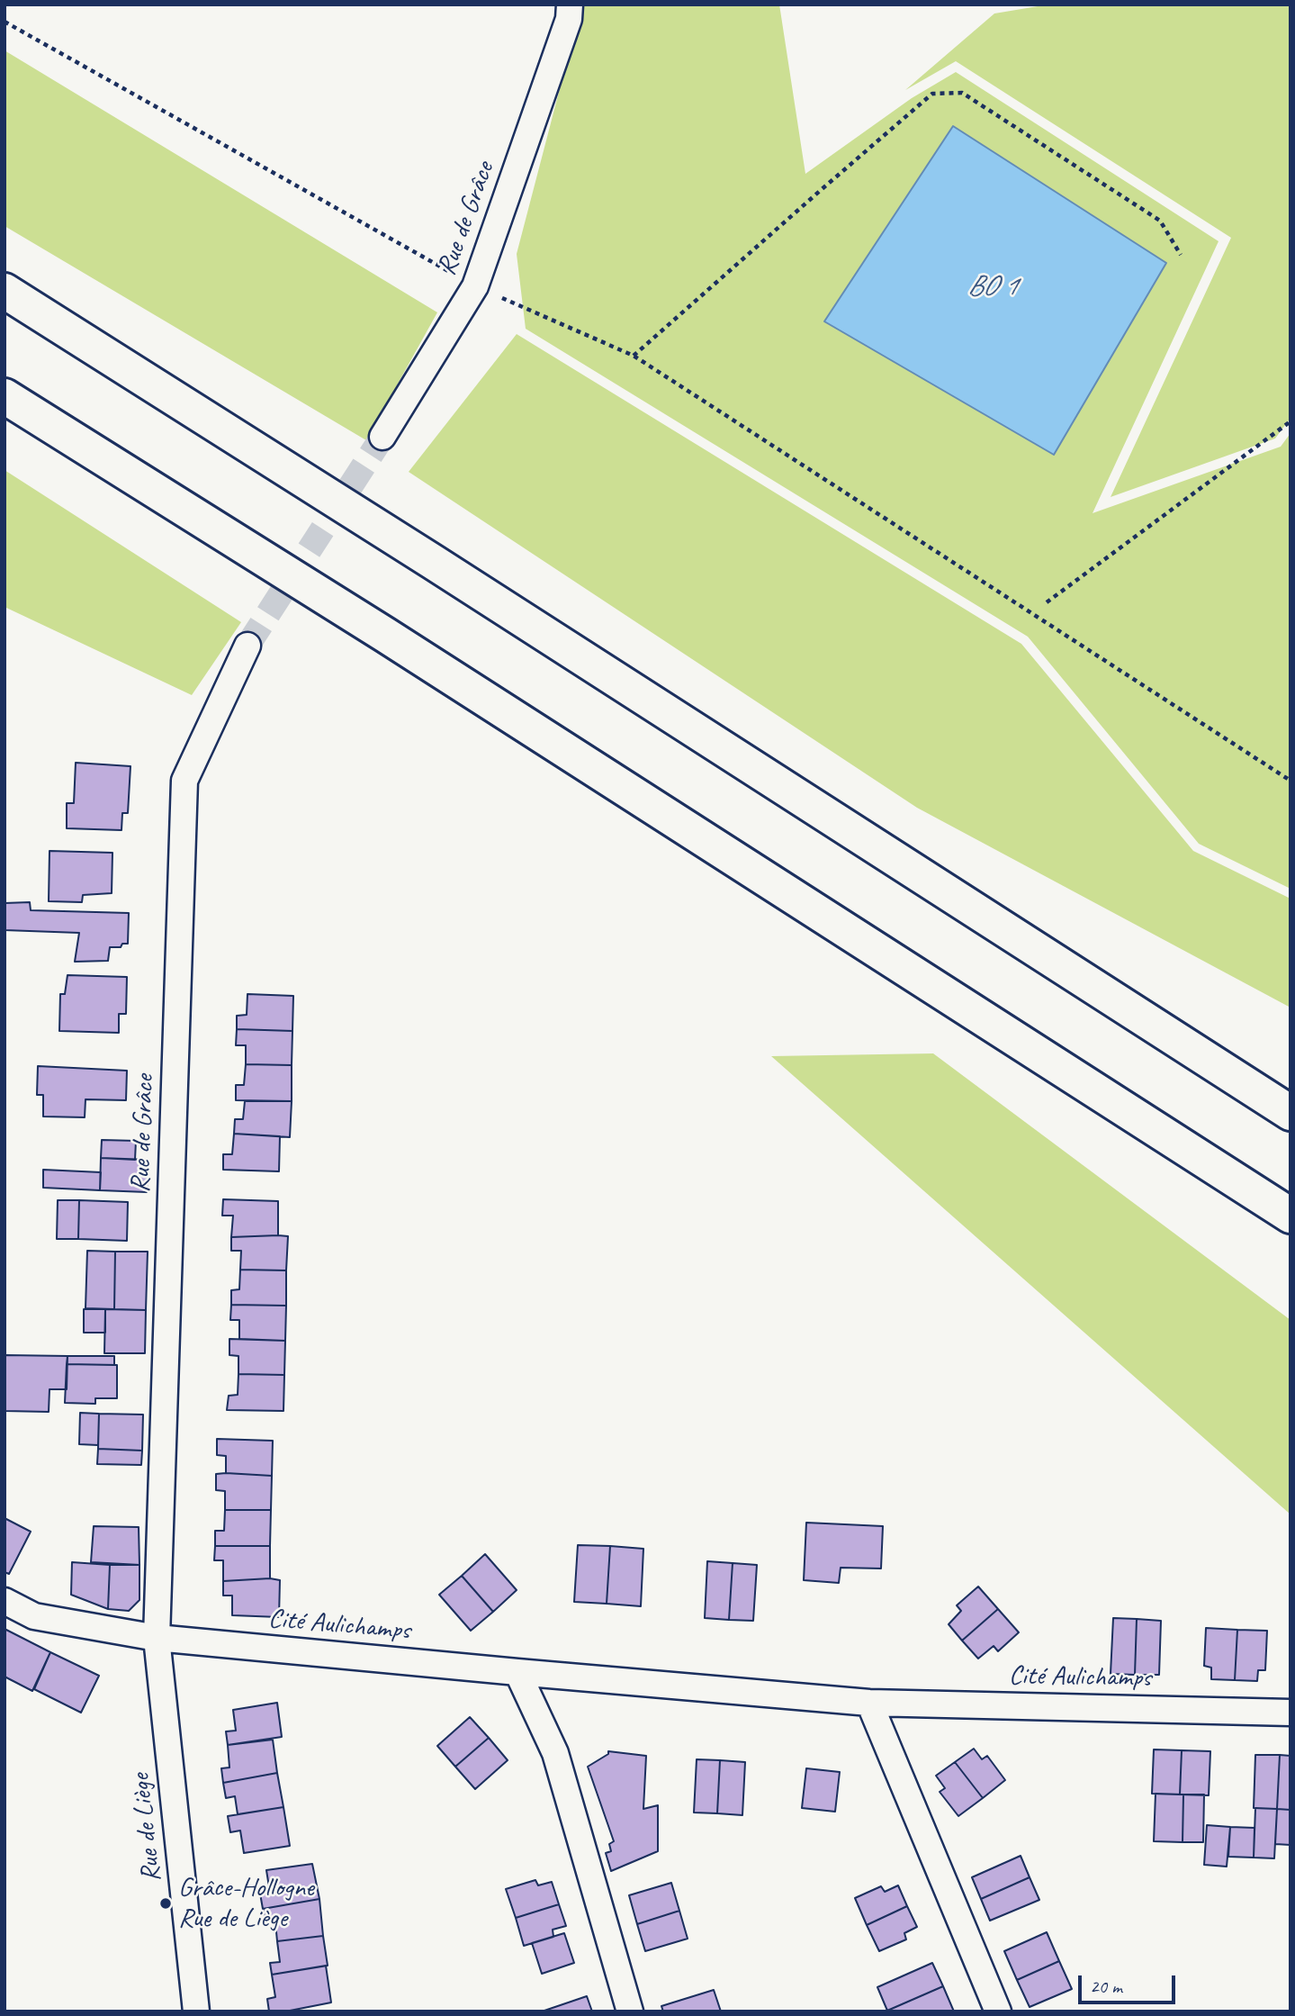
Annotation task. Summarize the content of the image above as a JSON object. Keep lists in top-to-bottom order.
{
  "streets": {
    "street": ["Rue de Grâce", "Cité Aulichamps", "Rue de Liège"]
  },
  "crossings": [
    ["Rue de Grâce", "Cité Aulichamps"],
    ["Rue de Grâce", "Rue de Liège"],
    ["Cité Aulichamps", "Rue de Liège"]
  ],
  "water": ["BO 1"],
  "places": ["Grâce-Hollogne Rue de Liège"],
  "scale_bar": "20 m"
}
